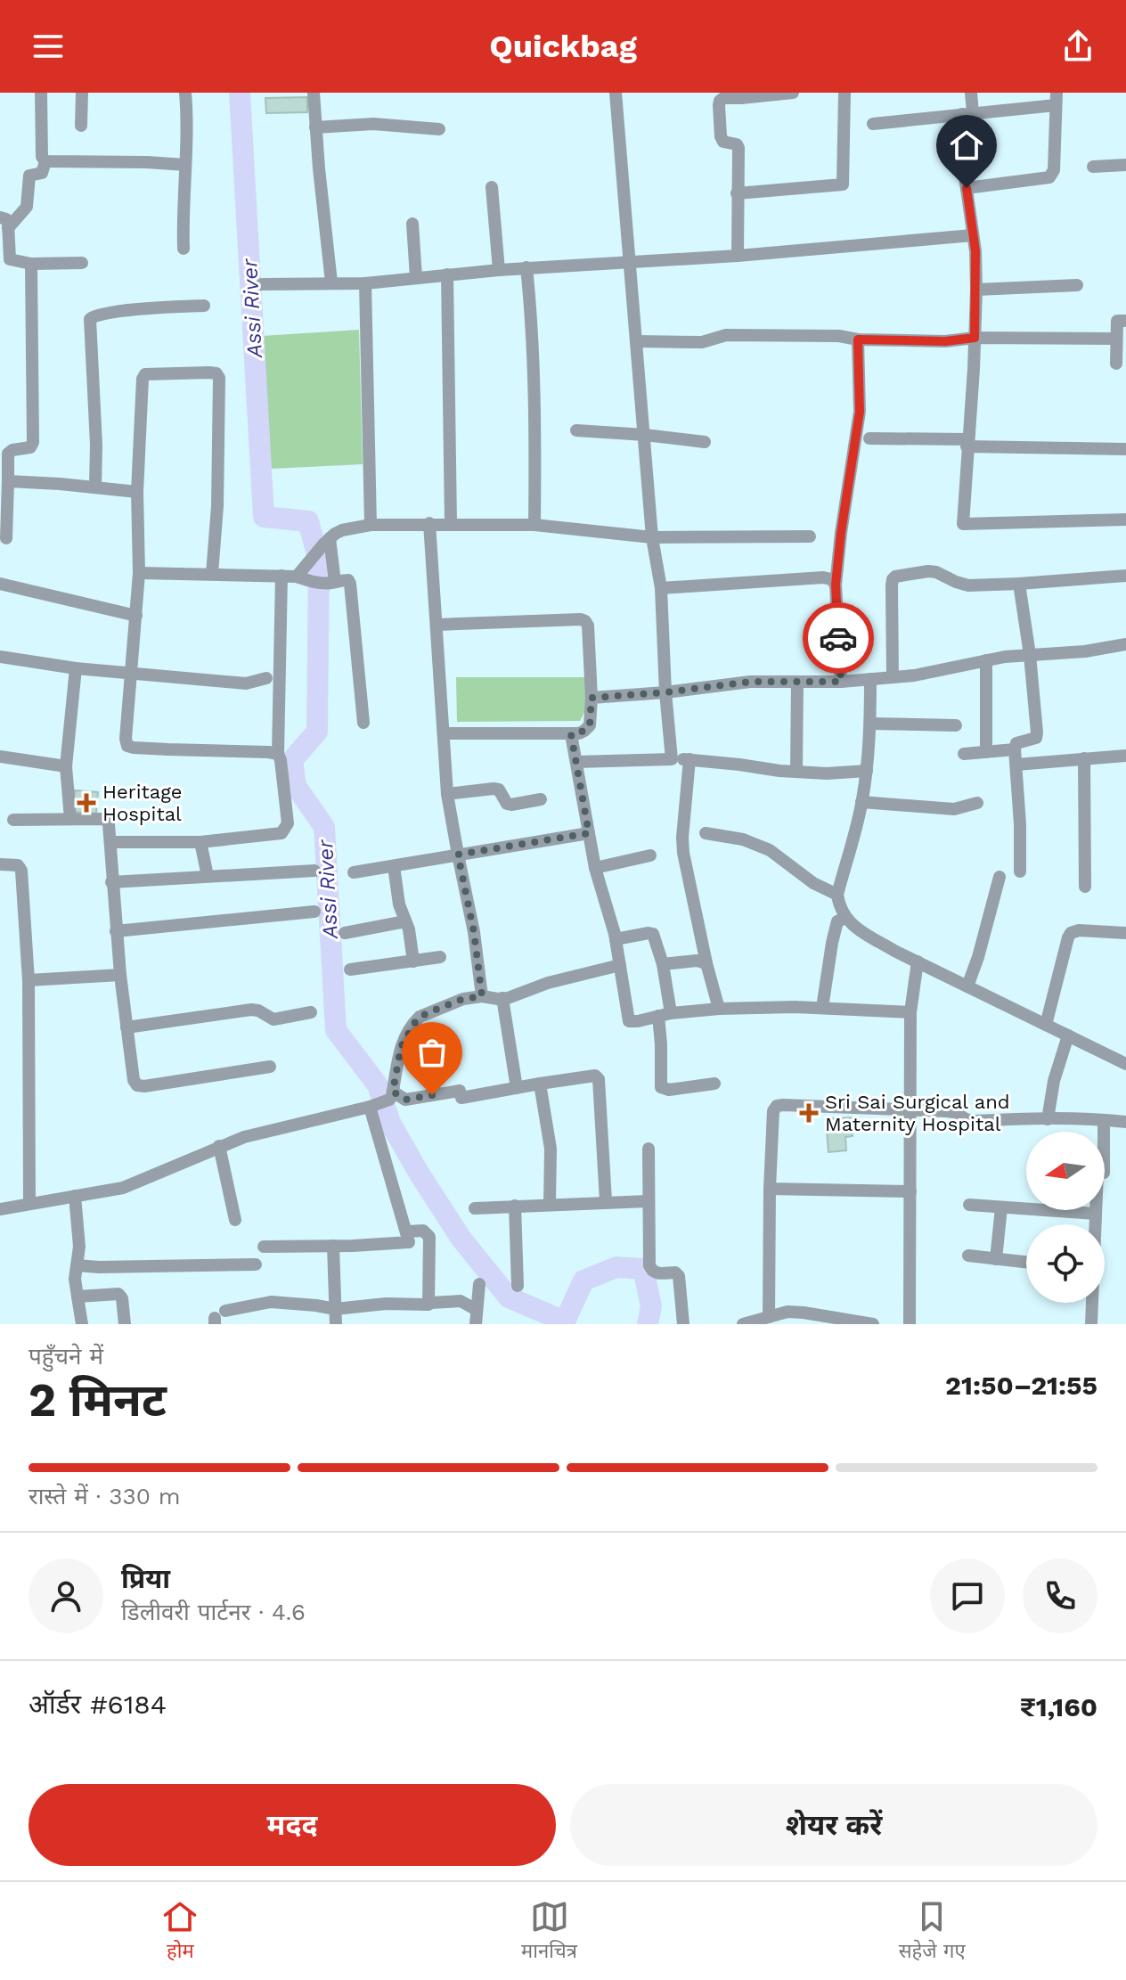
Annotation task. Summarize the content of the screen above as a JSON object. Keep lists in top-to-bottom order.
{
  "water": ["Assi River"],
  "places": {
    "health": ["Heritage Hospital", "Sri Sai Surgical and Maternity Hospital"]
  },
  "north": "left",
  "page": {
    "header": "Quickbag",
    "heading": ["2 मिनट", "पहुँचने में", "21:50–21:55"],
    "panel": [
      "प्रिया",
      "डिलीवरी पार्टनर · 4.6",
      "ऑर्डर #6184",
      "₹1,160"
    ],
    "bar": "रास्ते में · 330 m",
    "buttons": ["मदद", "शेयर करें"],
    "tabs": ["होम", "मानचित्र", "सहेजे गए"]
  }
}
